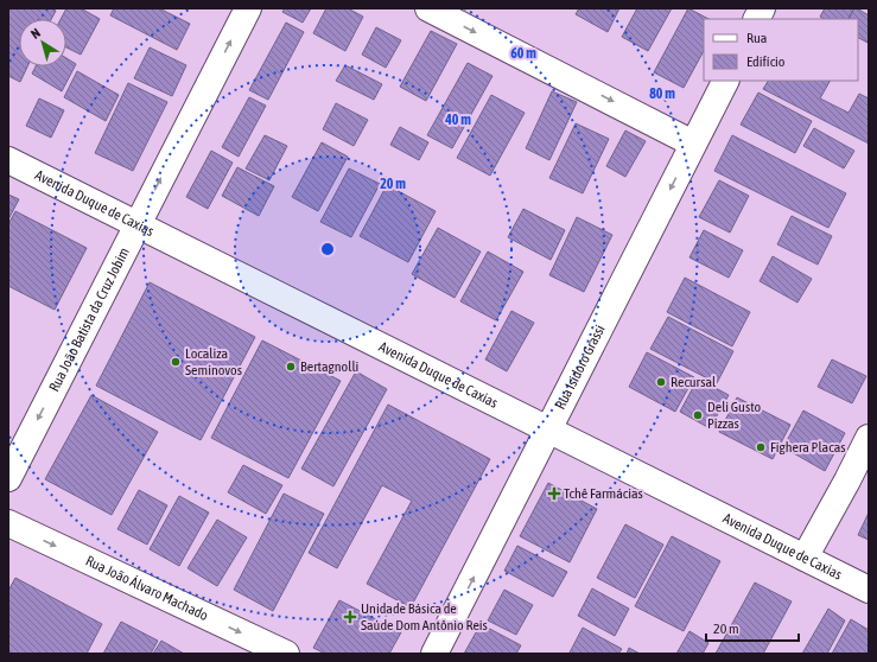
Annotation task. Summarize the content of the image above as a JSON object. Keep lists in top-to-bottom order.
{
  "streets": {
    "street": [
      "Avenida Duque de Caxias",
      "Rua João Batista da Cruz Jobim",
      "Rua Isidoro Grassi",
      "Rua João Álvaro Machado"
    ]
  },
  "crossings": [
    ["Avenida Duque de Caxias", "Rua João Batista da Cruz Jobim"],
    ["Avenida Duque de Caxias", "Rua Isidoro Grassi"]
  ],
  "one_way": ["Rua João Álvaro Machado"],
  "places": {
    "other": [
      "Localiza Seminovos",
      "Bertagnolli",
      "Recursal",
      "Deli Gusto Pizzas",
      "Fighera Placas"
    ],
    "health": ["Tchê Farmácias", "Unidade Básica de Saúde Dom Antônio Reis"]
  },
  "legend": ["Rua", "Edifício"],
  "scale_bar": "20 m",
  "north": "top left",
  "rings": [
    "60 m",
    "80 m",
    "40 m",
    "20 m"
  ]
}
